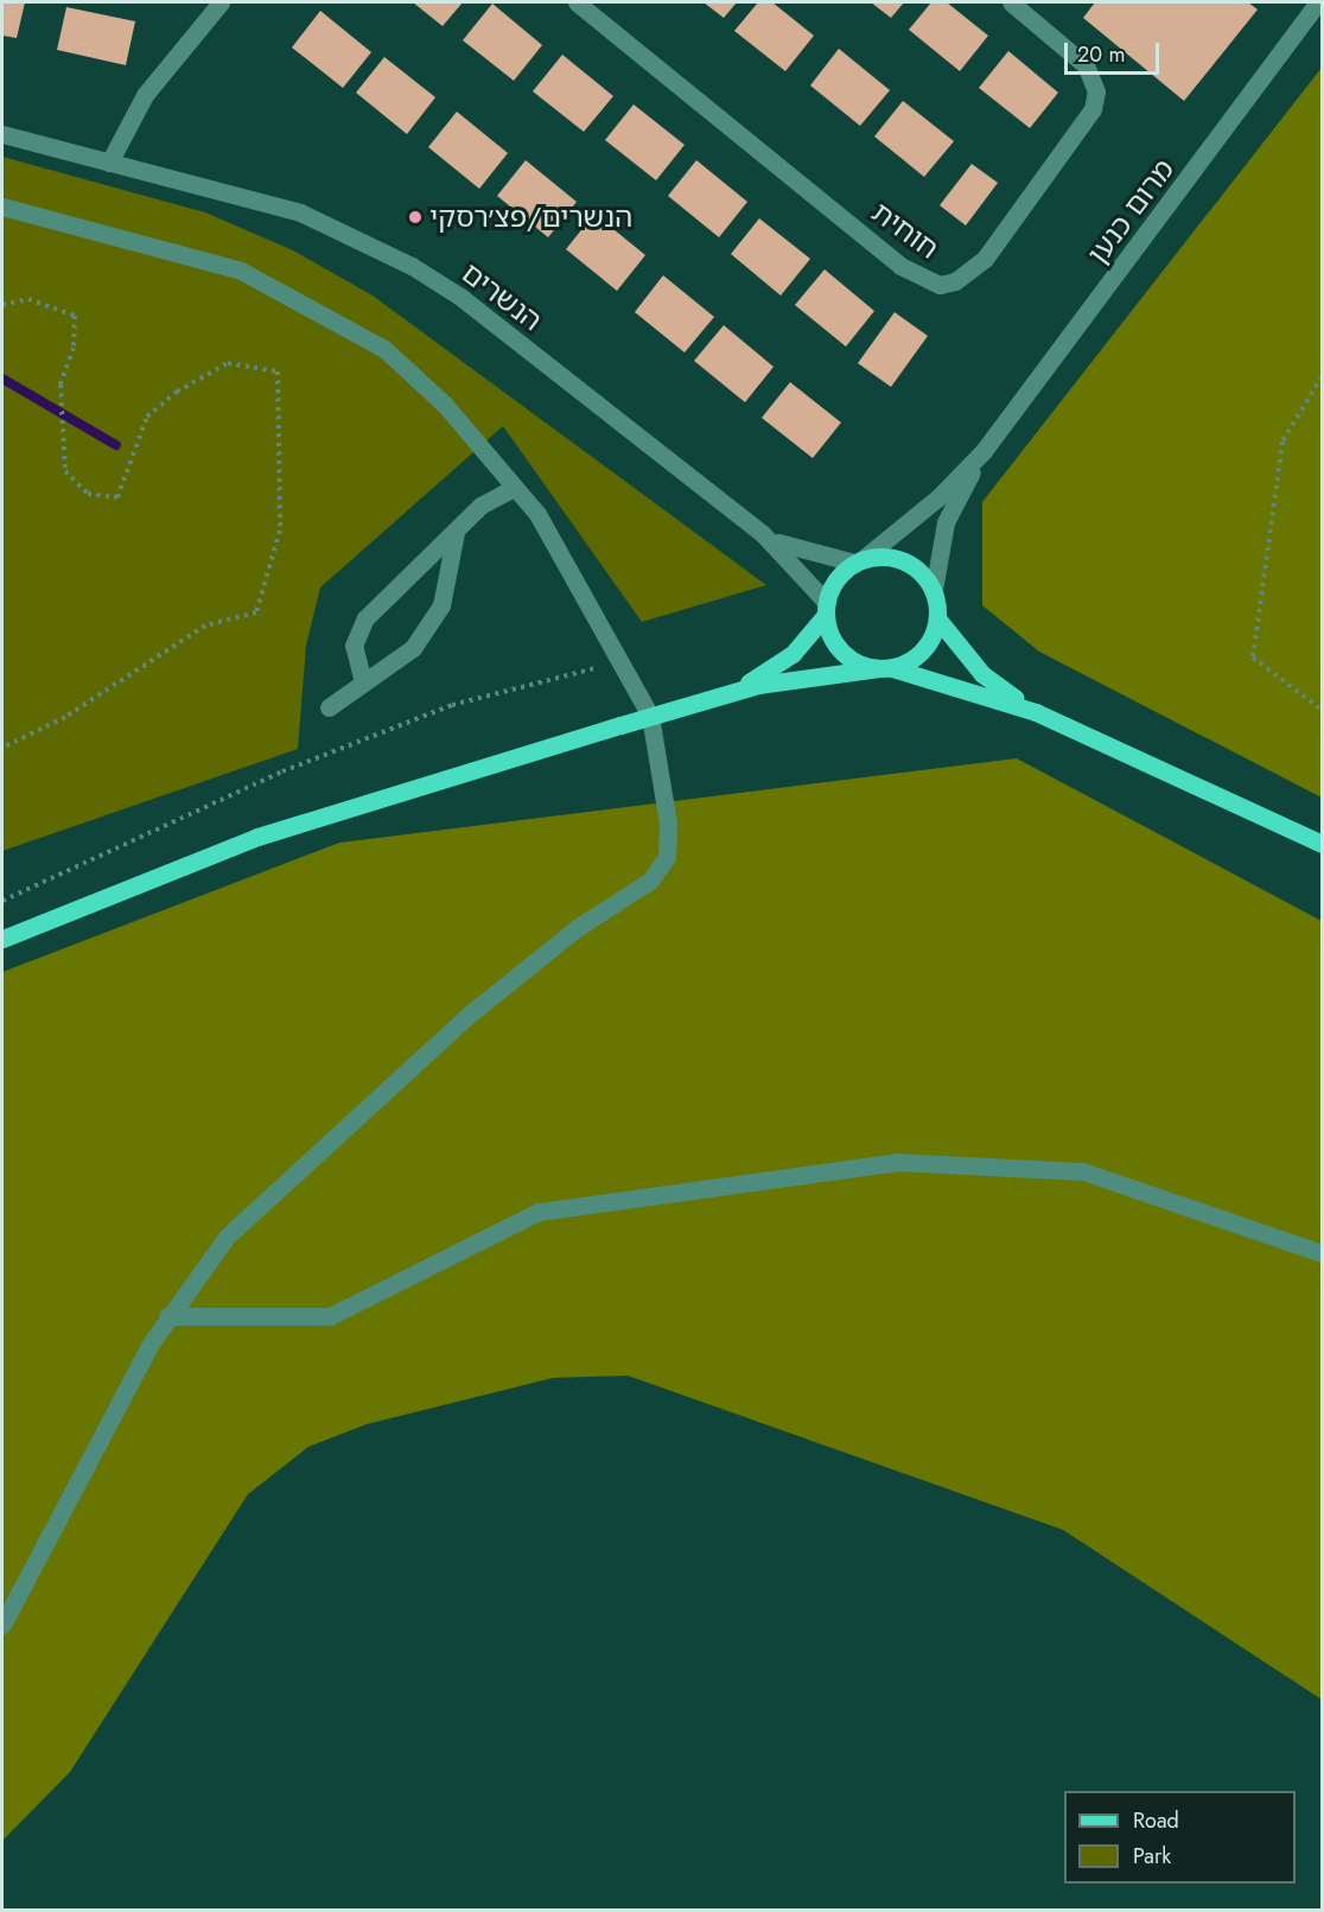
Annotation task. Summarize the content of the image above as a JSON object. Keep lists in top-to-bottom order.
{
  "streets": {
    "street": ["מרום כנען", "חוחית", "הנשרים"]
  },
  "crossings": [
    ["מרום כנען", "הנשרים"]
  ],
  "places": ["הנשרים/פצ׳רסקי"],
  "legend": ["Road", "Park"],
  "scale_bar": "20 m"
}
